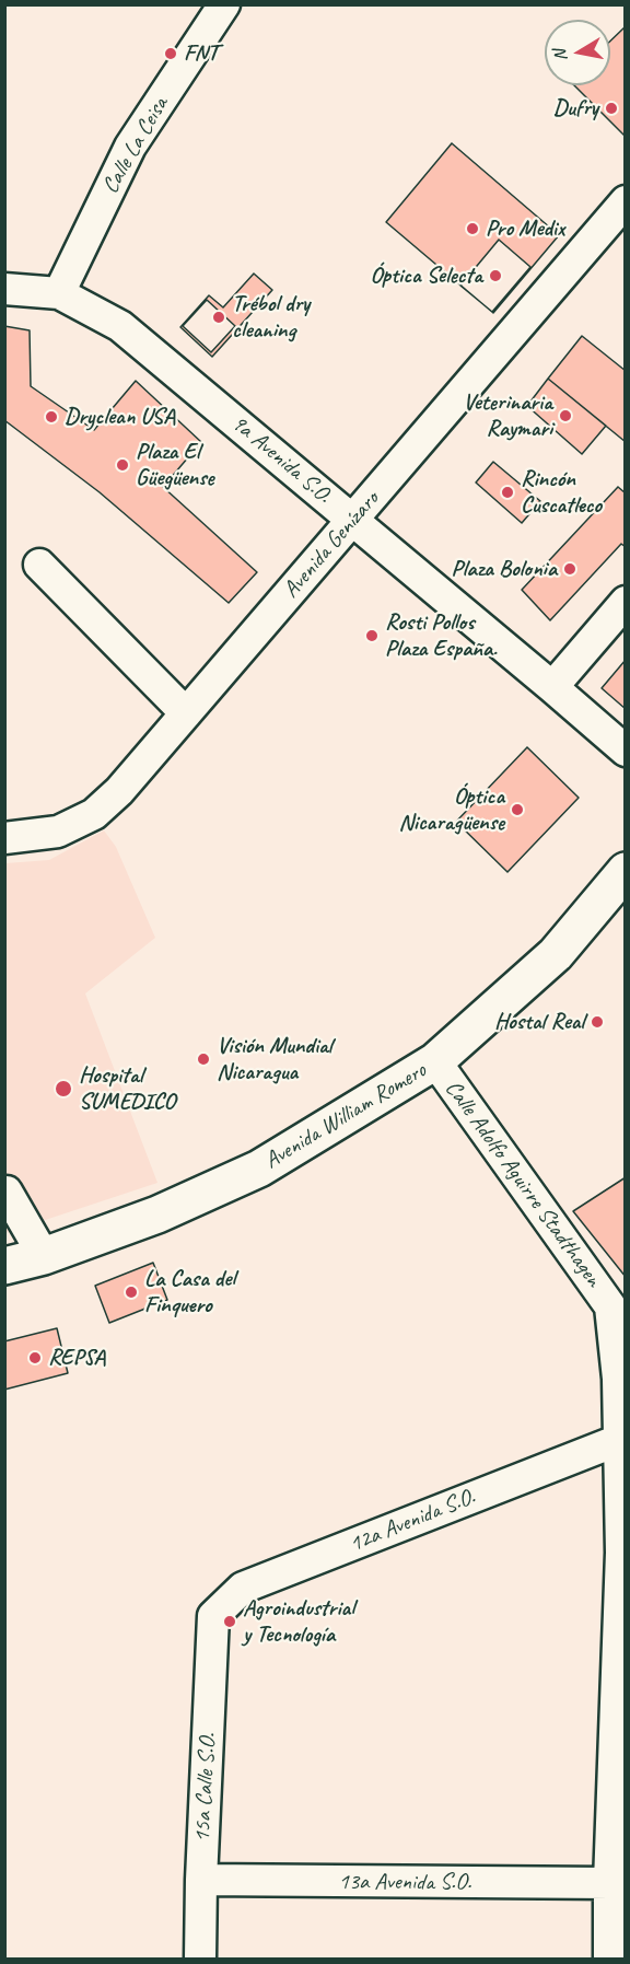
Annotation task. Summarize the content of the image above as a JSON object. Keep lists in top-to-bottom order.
{
  "streets": {
    "main road": ["Avenida William Romero"],
    "street": [
      "Calle La Ceisa",
      "9a Avenida S.O.",
      "Avenida Genízaro",
      "Calle Adolfo Aguirre Stadthagen",
      "12a Avenida S.O.",
      "15a Calle S.O.",
      "13a Avenida S.O."
    ]
  },
  "crossings": [
    ["Calle La Ceisa", "9a Avenida S.O."],
    ["9a Avenida S.O.", "Avenida Genízaro"],
    ["Avenida William Romero", "Calle Adolfo Aguirre Stadthagen"],
    ["12a Avenida S.O.", "15a Calle S.O."],
    ["15a Calle S.O.", "13a Avenida S.O."]
  ],
  "places": [
    "FNT",
    "Dufry",
    "Pro Medix",
    "Óptica Selecta",
    "Trébol dry cleaning",
    "Veterinaria Raymari",
    "Dryclean USA",
    "Plaza El Güegüense",
    "Rincón Cuscatleco",
    "Plaza Bolonia",
    "Rosti Pollos Plaza España.",
    "Óptica Nicaragüense",
    "Hostal Real",
    "Visión Mundial Nicaragua",
    "Hospital SUMEDICO",
    "La Casa del Finquero",
    "REPSA",
    "Agroindustrial y Tecnología"
  ],
  "north": "left"
}
